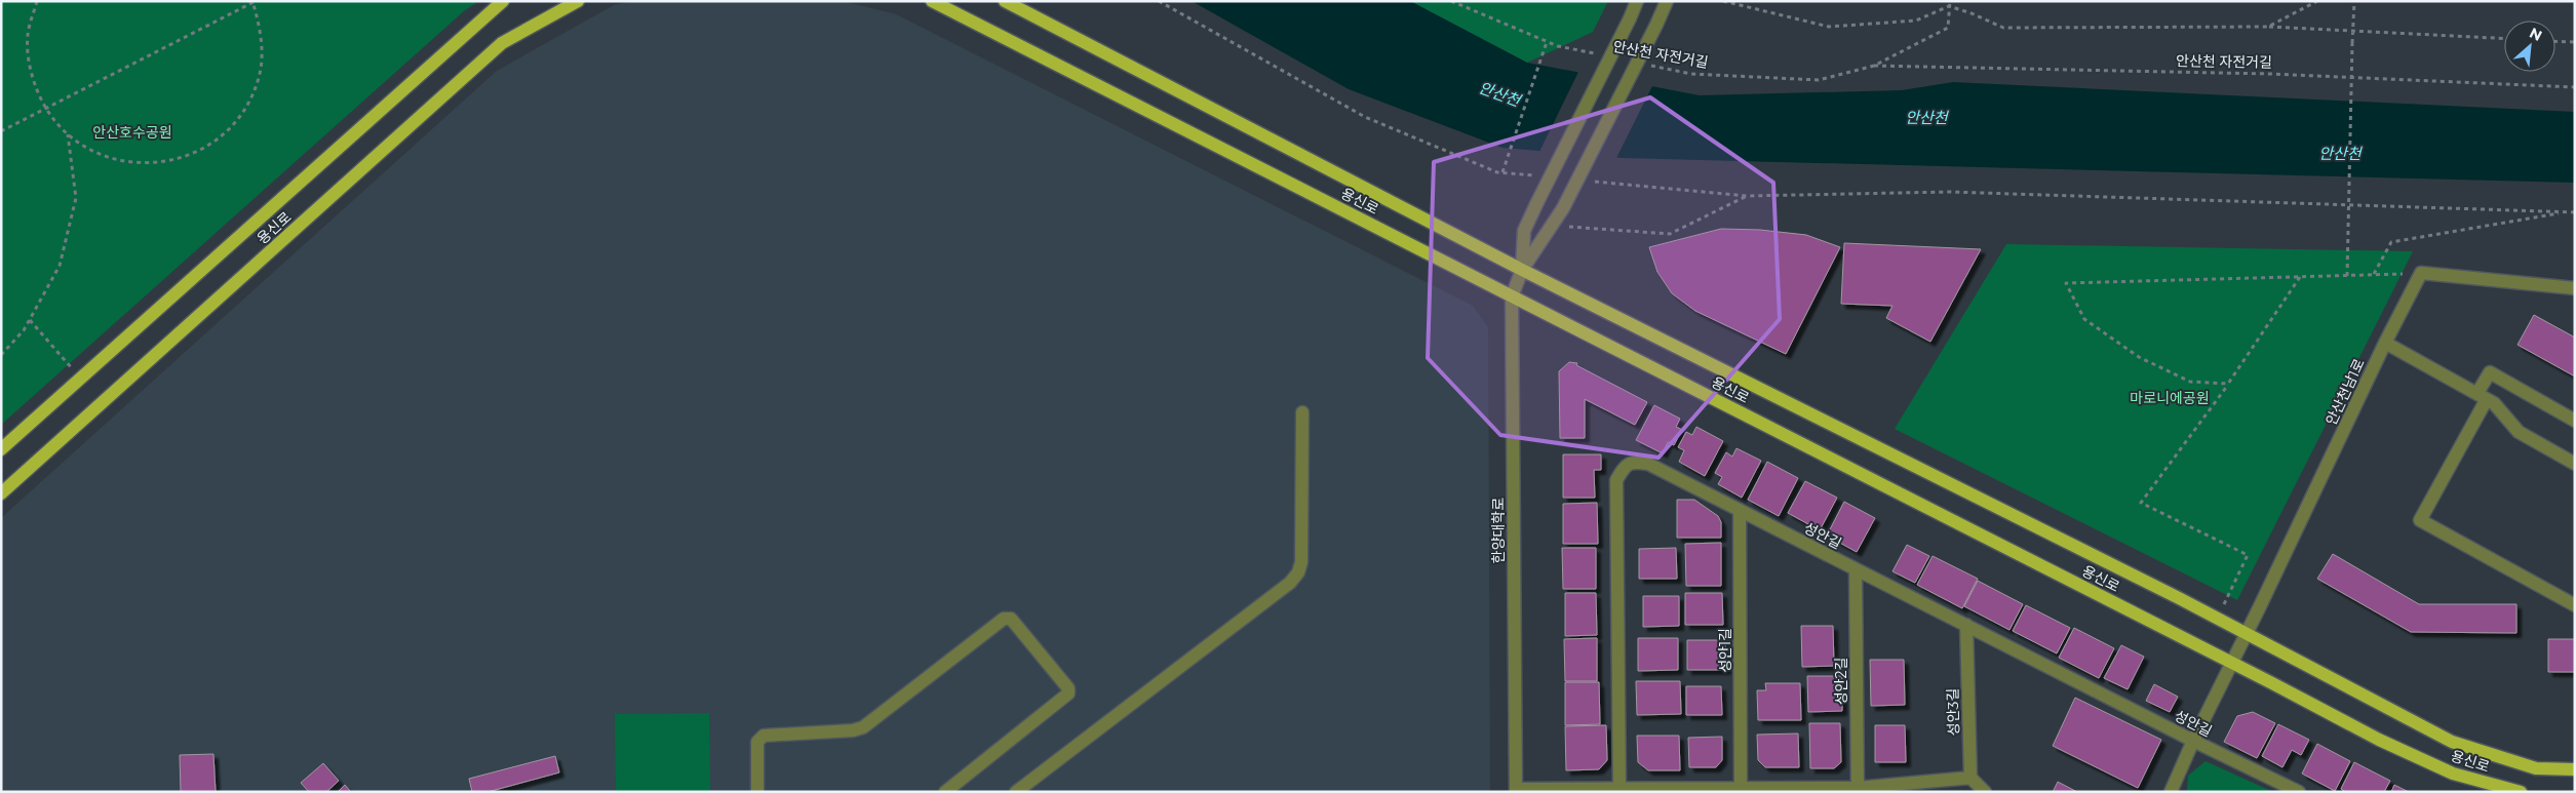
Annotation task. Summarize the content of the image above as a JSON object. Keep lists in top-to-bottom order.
{
  "streets": {
    "main road": ["용신로"],
    "street": [
      "안산천남1로",
      "한양대학로",
      "성안길",
      "성안1길",
      "성안2길",
      "성안3길"
    ],
    "path": ["안산천 자전거길"]
  },
  "crossings": [
    ["용신로", "안산천남1로"],
    ["용신로", "한양대학로"],
    ["안산천남1로", "성안길"],
    ["성안길", "성안1길"],
    ["성안길", "성안2길"],
    ["성안길", "성안3길"]
  ],
  "water": ["안산천"],
  "parks": ["안산호수공원", "마로니에공원"],
  "north": "top right"
}
